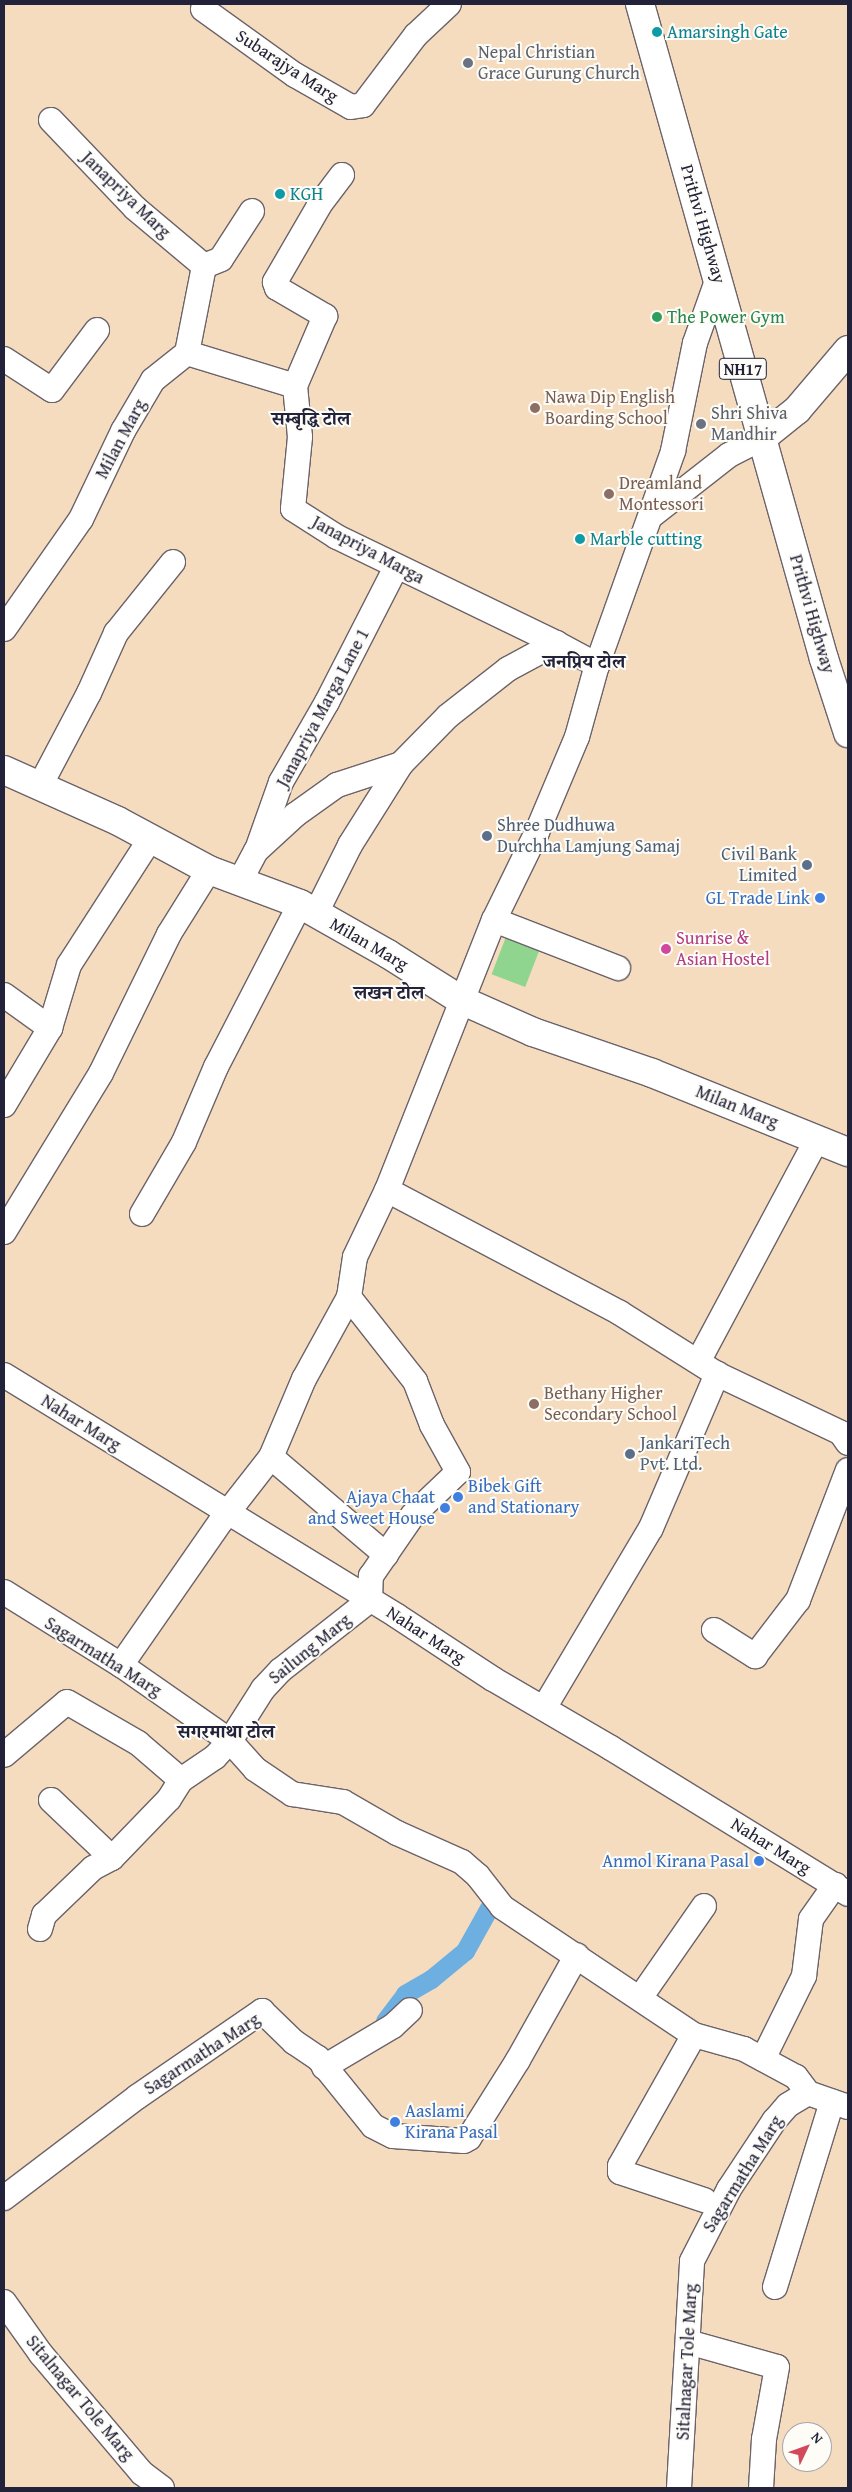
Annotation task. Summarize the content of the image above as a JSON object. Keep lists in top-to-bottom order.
{
  "streets": {
    "main road": ["Prithvi Highway", "NH17", "Milan Marg"],
    "street": [
      "Subarajya Marg",
      "Janapriya Marg",
      "Janapriya Marga",
      "Janapriya Marga Lane 1",
      "Nahar Marg",
      "Sailung Marg",
      "Sagarmatha Marg",
      "Sitalnagar Tole Marg"
    ]
  },
  "crossings": [
    ["Janapriya Marga", "Janapriya Marga Lane 1"],
    ["Nahar Marg", "Sailung Marg"],
    ["Sailung Marg", "Sagarmatha Marg"],
    ["Sagarmatha Marg", "Sitalnagar Tole Marg"]
  ],
  "districts": [
    "सम्बृद्धि टोल",
    "जनप्रिय टोल",
    "लखन टोल",
    "सगरमाथा टोल"
  ],
  "places": [
    "Amarsingh Gate",
    "Nepal Christian Grace Gurung Church",
    "KGH",
    "The Power Gym",
    "Nawa Dip English Boarding School",
    "Shri Shiva Mandhir",
    "Dreamland Montessori",
    "Marble cutting",
    "Shree Dudhuwa Durchha Lamjung Samaj",
    "Civil Bank Limited",
    "GL Trade Link",
    "Sunrise & Asian Hostel",
    "Bethany Higher Secondary School",
    "JankariTech Pvt. Ltd.",
    "Bibek Gift and Stationary",
    "Ajaya Chaat and Sweet House",
    "Anmol Kirana Pasal",
    "Aaslami Kirana Pasal"
  ],
  "north": "top right"
}
